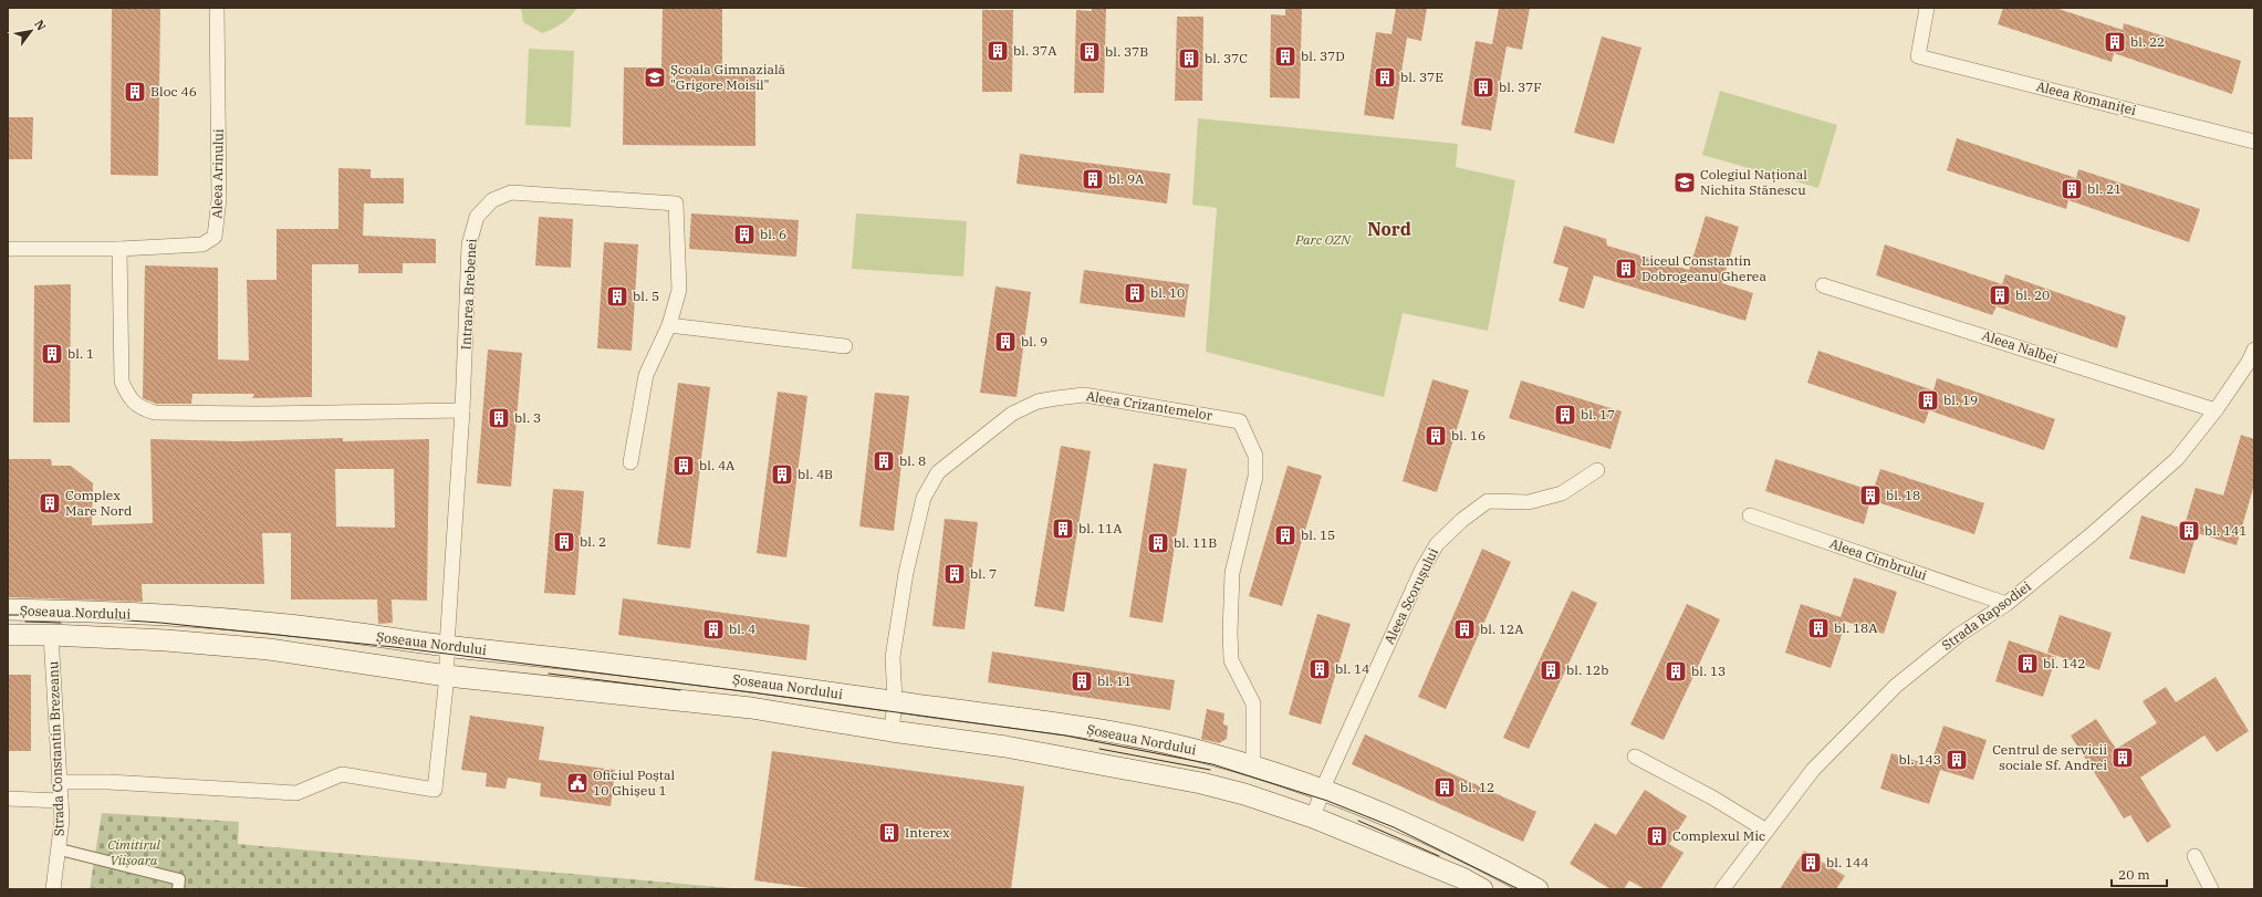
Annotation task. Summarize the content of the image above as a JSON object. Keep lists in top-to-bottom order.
{
  "streets": {
    "main road": ["Șoseaua Nordului"],
    "street": [
      "Aleea Romaniței",
      "Aleea Arinului",
      "Intrarea Brebenei",
      "Aleea Nalbei",
      "Aleea Crizantemelor",
      "Aleea Cimbrului",
      "Aleea Scorușului",
      "Strada Rapsodiei",
      "Strada Constantin Brezeanu"
    ]
  },
  "crossings": [
    ["Intrarea Brebenei", "Șoseaua Nordului"],
    ["Intrarea Brebenei", "Strada Constantin Brezeanu"],
    ["Aleea Nalbei", "Strada Rapsodiei"],
    ["Aleea Crizantemelor", "Șoseaua Nordului"],
    ["Aleea Cimbrului", "Strada Rapsodiei"],
    ["Aleea Scorușului", "Șoseaua Nordului"],
    ["Șoseaua Nordului", "Strada Constantin Brezeanu"]
  ],
  "districts": ["Nord"],
  "parks": ["Parc OZN", "Cimitirul Viișoara"],
  "places": {
    "building": [
      "bl. 22",
      "bl. 37A",
      "bl. 37B",
      "bl. 37D",
      "bl. 37C",
      "bl. 37E",
      "bl. 37F",
      "Bloc 46",
      "bl. 9A",
      "bl. 21",
      "bl. 6",
      "Liceul Constantin Dobrogeanu Gherea",
      "bl. 10",
      "bl. 20",
      "bl. 5",
      "bl. 9",
      "bl. 1",
      "bl. 19",
      "bl. 17",
      "bl. 3",
      "bl. 16",
      "bl. 8",
      "bl. 4A",
      "bl. 4B",
      "bl. 18",
      "Complex Mare Nord",
      "bl. 11A",
      "bl. 141",
      "bl. 15",
      "bl. 2",
      "bl. 11B",
      "bl. 7",
      "bl. 18A",
      "bl. 4",
      "bl. 12A",
      "bl. 142",
      "bl. 14",
      "bl. 12b",
      "bl. 13",
      "bl. 11",
      "Centrul de servicii sociale Sf. Andrei",
      "bl. 143",
      "bl. 12",
      "Interex",
      "Complexul Mic",
      "bl. 144"
    ],
    "school or university": ["Școala Gimnazială \"Grigore Moisil\"", "Colegiul Național Nichita Stănescu"],
    "public building": ["Oficiul Poștal 10 Ghișeu 1"]
  },
  "scale_bar": "20 m",
  "north": "top right"
}
